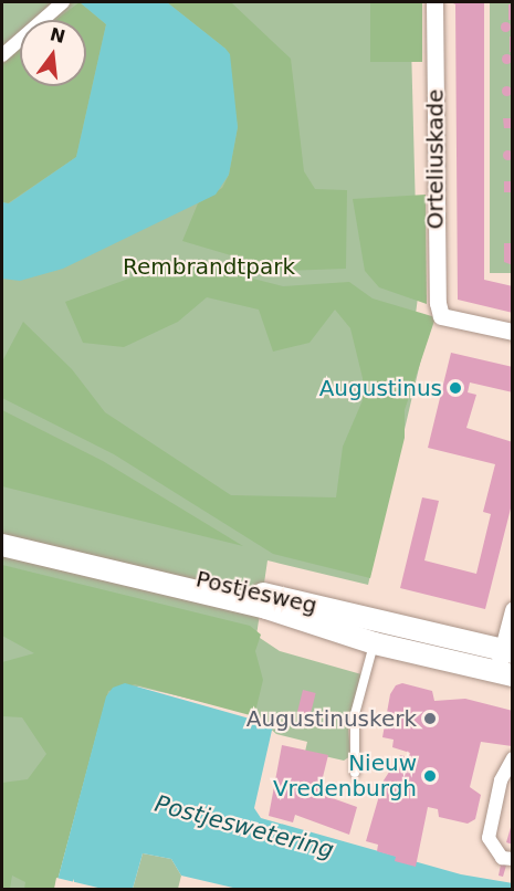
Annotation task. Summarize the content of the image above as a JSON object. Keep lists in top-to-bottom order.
{
  "streets": {
    "street": ["Orteliuskade", "Postjesweg"]
  },
  "water": ["Postjeswetering"],
  "parks": ["Rembrandtpark"],
  "places": ["Augustinus", "Augustinuskerk", "Nieuw Vredenburgh"],
  "north": "top"
}
